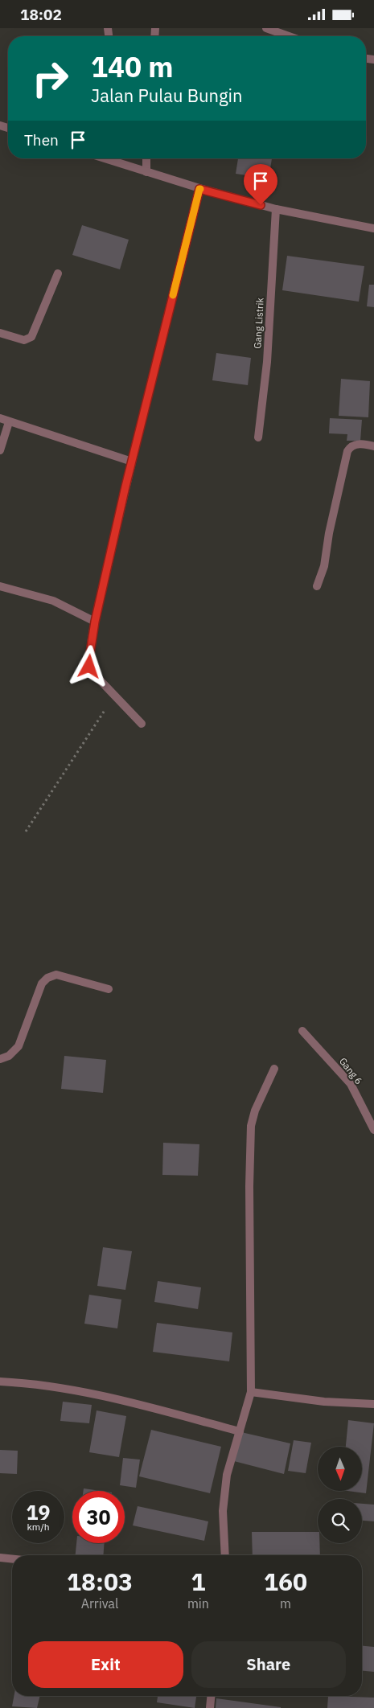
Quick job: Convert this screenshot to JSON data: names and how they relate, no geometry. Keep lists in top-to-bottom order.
{
  "streets": {
    "street": ["Gang Listrik", "Gang 6"]
  },
  "north": "bottom",
  "page": {
    "status": "18:02",
    "turn": ["140 m", "Jalan Pulau Bungin"],
    "then": "Then",
    "speed": "19 km/h",
    "limit": "30",
    "eta": [
      "18:03",
      "Arrival",
      "1",
      "min",
      "160",
      "m"
    ],
    "buttons": ["Exit", "Share"]
  }
}
